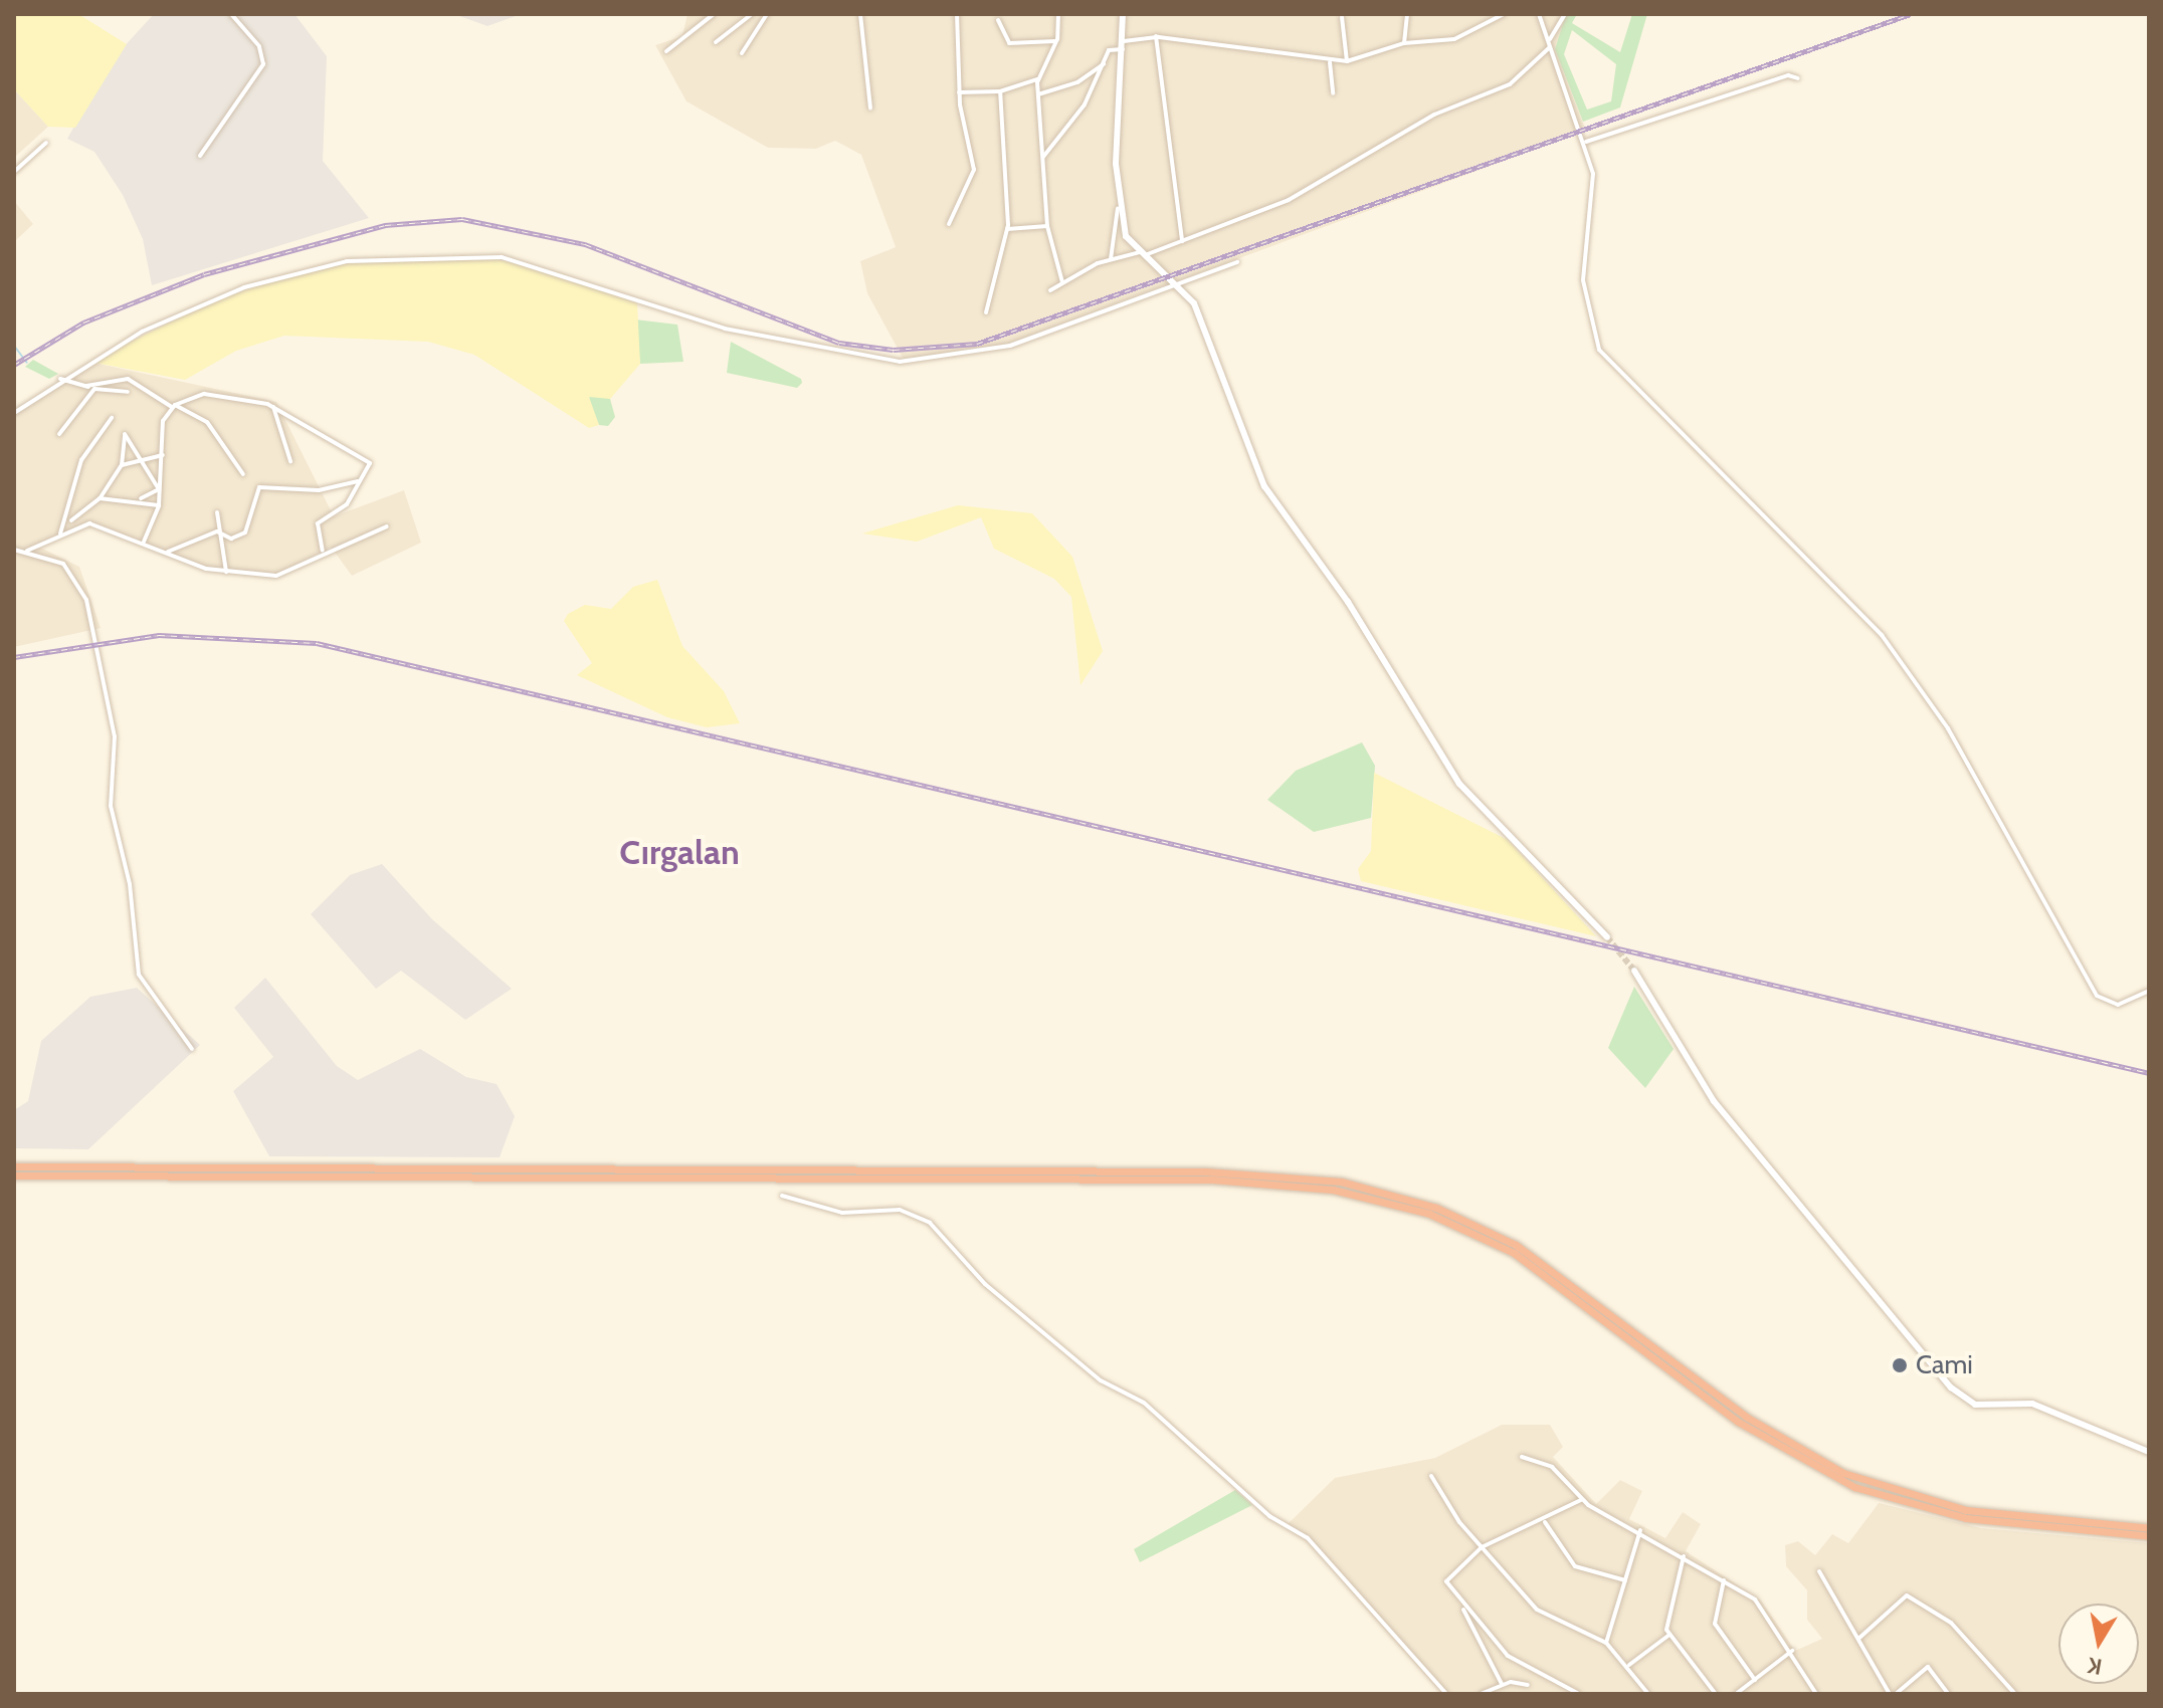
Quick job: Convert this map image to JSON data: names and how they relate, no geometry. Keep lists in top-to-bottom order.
{
  "districts": ["Cırgalan"],
  "places": ["Cami"],
  "north": "bottom"
}
